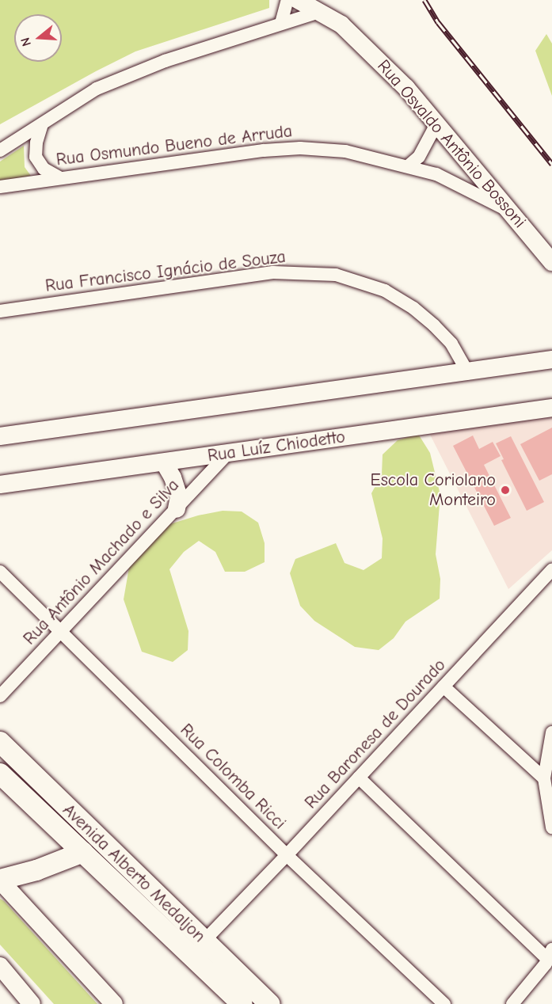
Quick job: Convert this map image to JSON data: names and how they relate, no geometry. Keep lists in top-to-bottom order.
{
  "streets": {
    "main road": ["Avenida Alberto Medaljon"],
    "street": [
      "Rua Osvaldo Antônio Bossoni",
      "Rua Osmundo Bueno de Arruda",
      "Rua Francisco Ignácio de Souza",
      "Rua Luíz Chiodetto",
      "Rua Antônio Machado e Silva",
      "Rua Baronesa de Dourado",
      "Rua Colomba Ricci"
    ]
  },
  "crossings": [
    ["Rua Osvaldo Antônio Bossoni", "Rua Osmundo Bueno de Arruda"],
    ["Rua Luíz Chiodetto", "Rua Antônio Machado e Silva"],
    ["Rua Antônio Machado e Silva", "Rua Colomba Ricci"],
    ["Rua Baronesa de Dourado", "Rua Colomba Ricci"],
    ["Rua Baronesa de Dourado", "Avenida Alberto Medaljon"]
  ],
  "places": ["Escola Coriolano Monteiro"],
  "north": "left"
}
